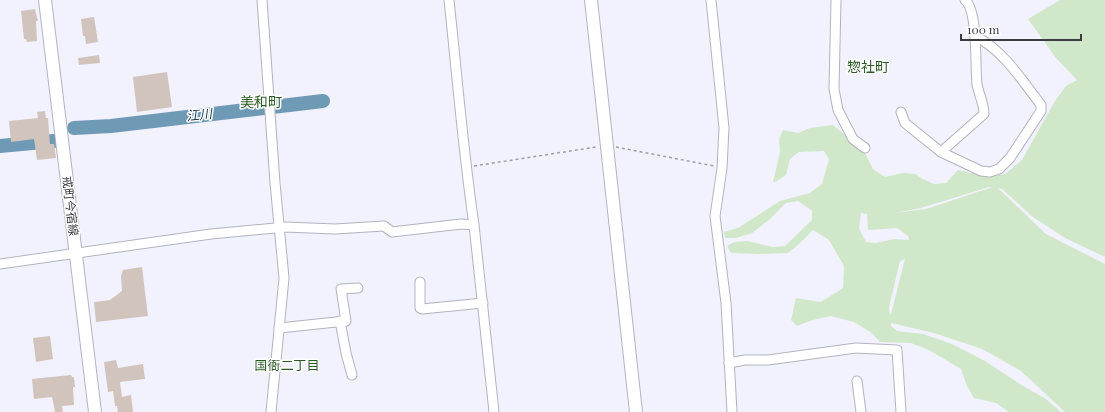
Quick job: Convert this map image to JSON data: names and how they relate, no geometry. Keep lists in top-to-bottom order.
{
  "streets": {
    "street": ["戒町今宿線"]
  },
  "districts": ["惣社町", "美和町", "国衙二丁目"],
  "water": ["江川"],
  "scale_bar": "100 m"
}
